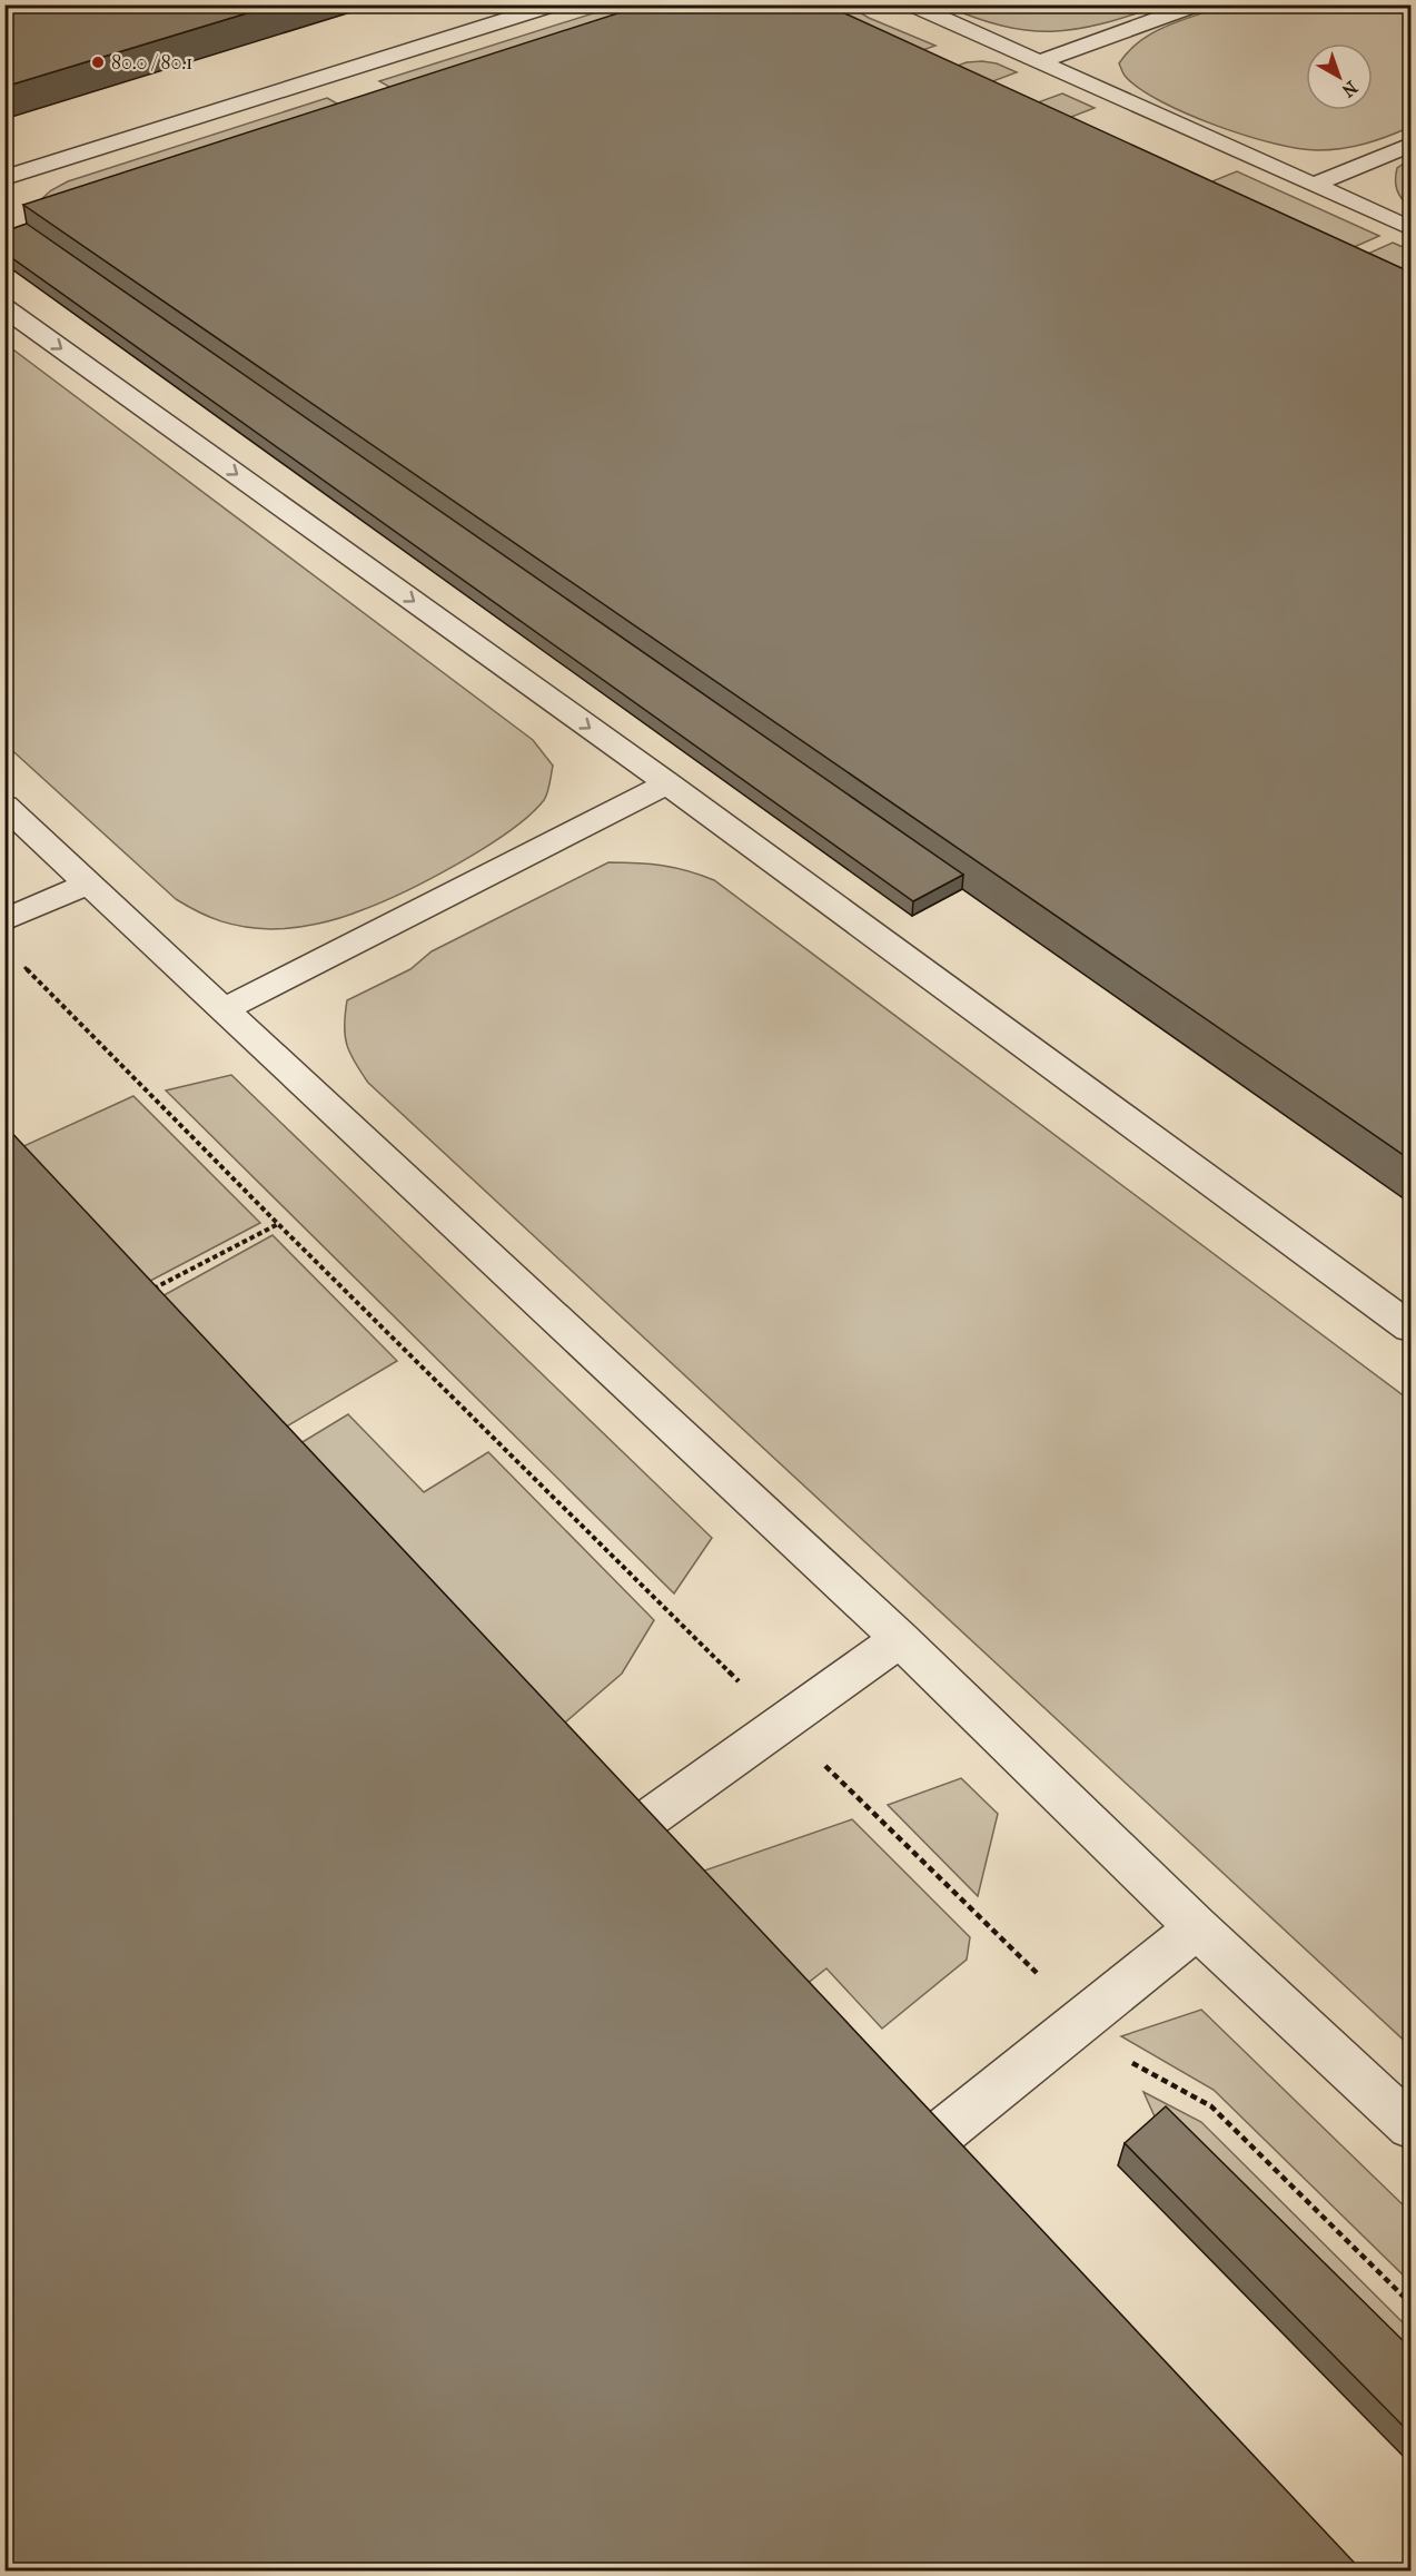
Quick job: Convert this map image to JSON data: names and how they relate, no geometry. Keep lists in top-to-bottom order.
{
  "places": ["80.0 / 80.1"],
  "north": "bottom right"
}
